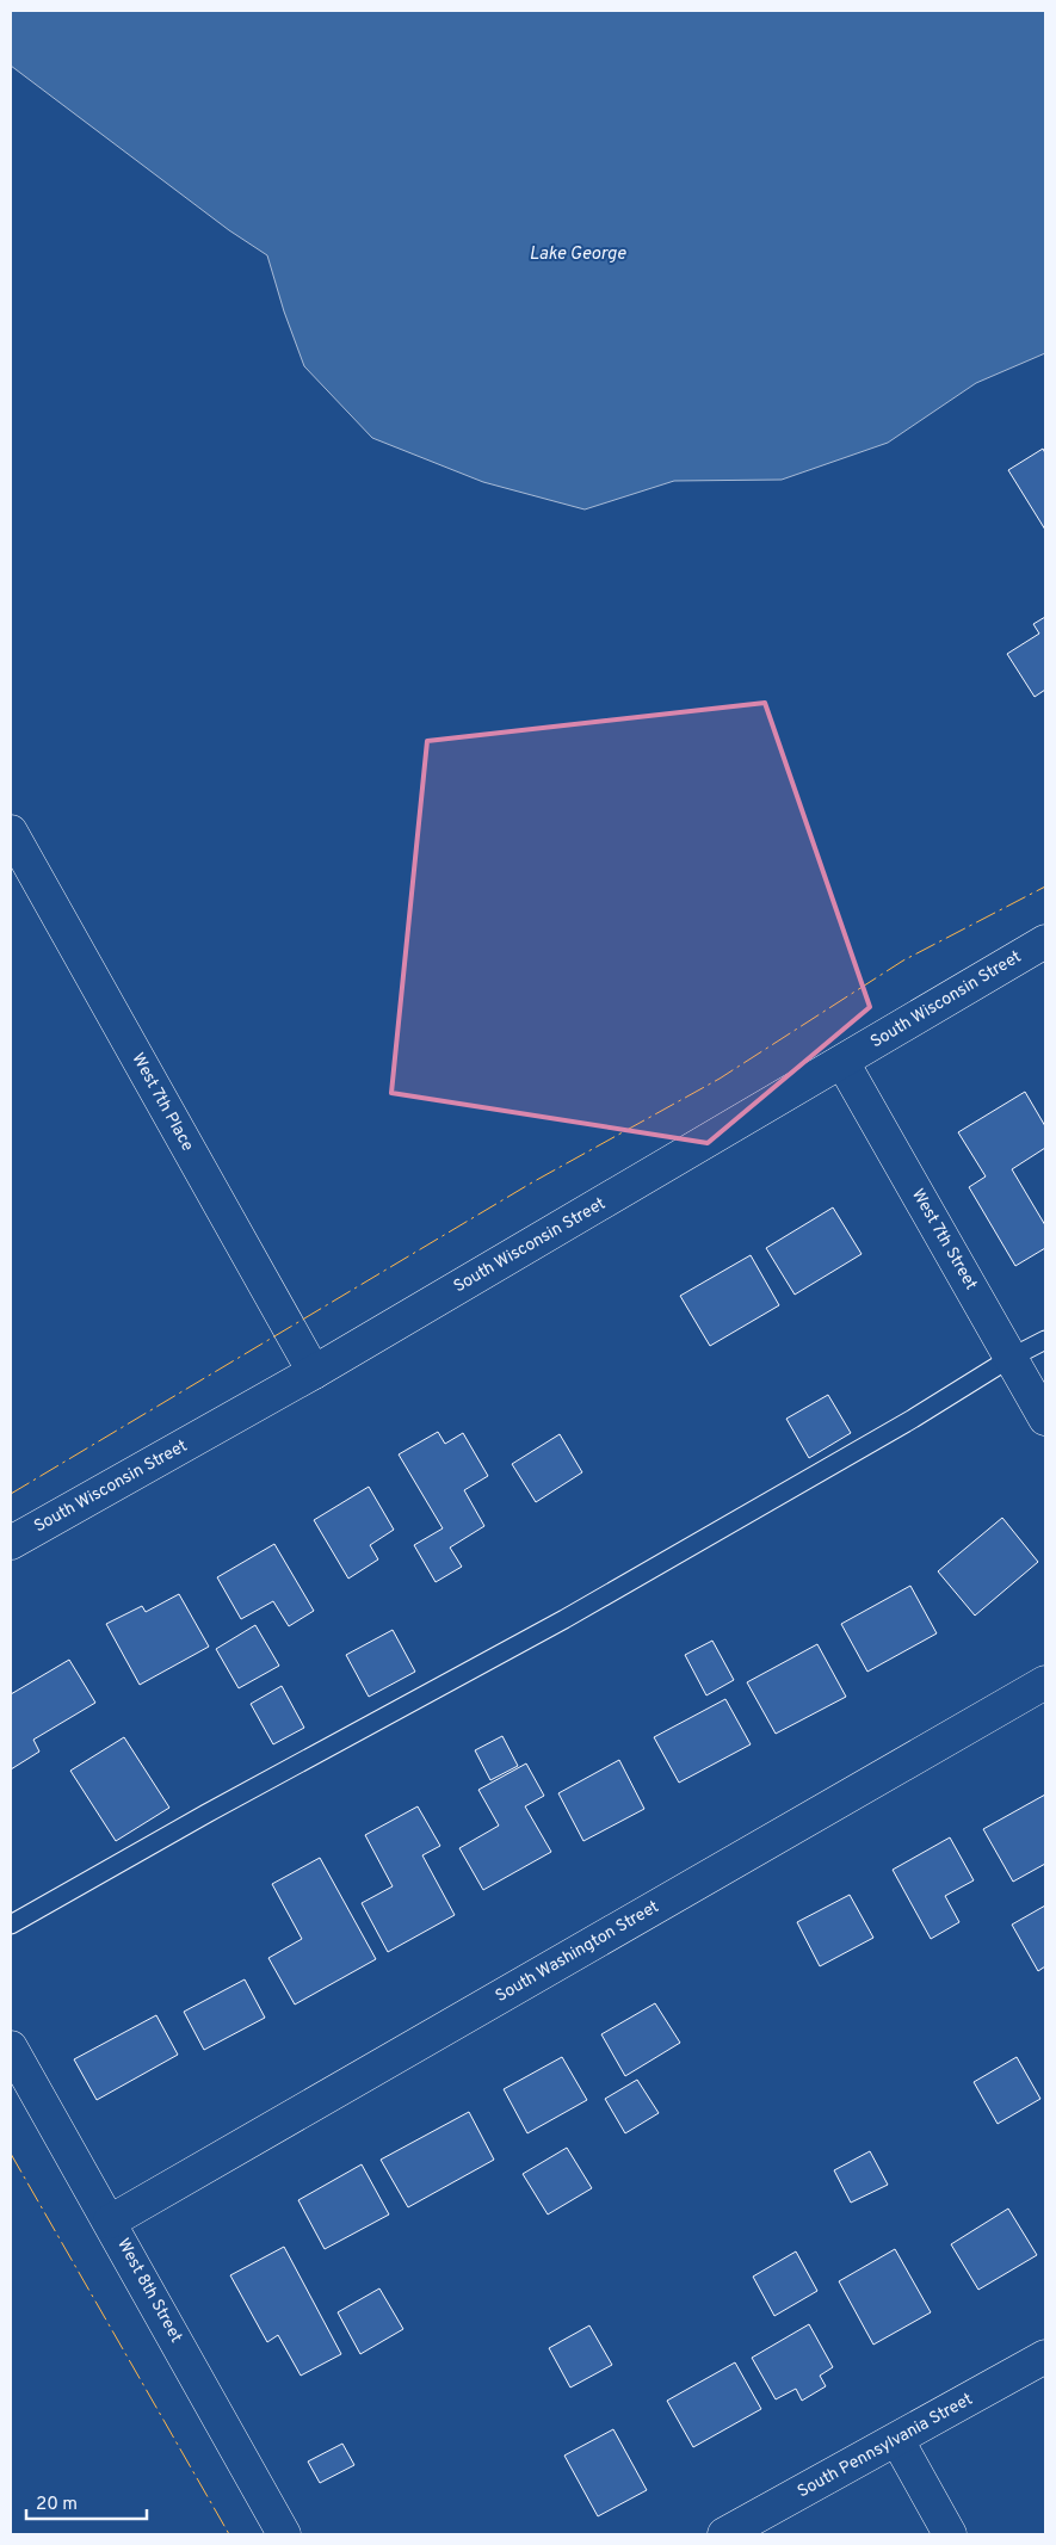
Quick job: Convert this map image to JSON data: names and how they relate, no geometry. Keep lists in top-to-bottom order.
{
  "streets": {
    "street": [
      "South Wisconsin Street",
      "West 7th Place",
      "West 7th Street",
      "South Washington Street",
      "West 8th Street",
      "South Pennsylvania Street"
    ]
  },
  "crossings": [
    ["South Wisconsin Street", "West 7th Place"],
    ["South Wisconsin Street", "West 7th Street"],
    ["South Washington Street", "West 8th Street"]
  ],
  "water": ["Lake George"],
  "scale_bar": "20 m"
}
